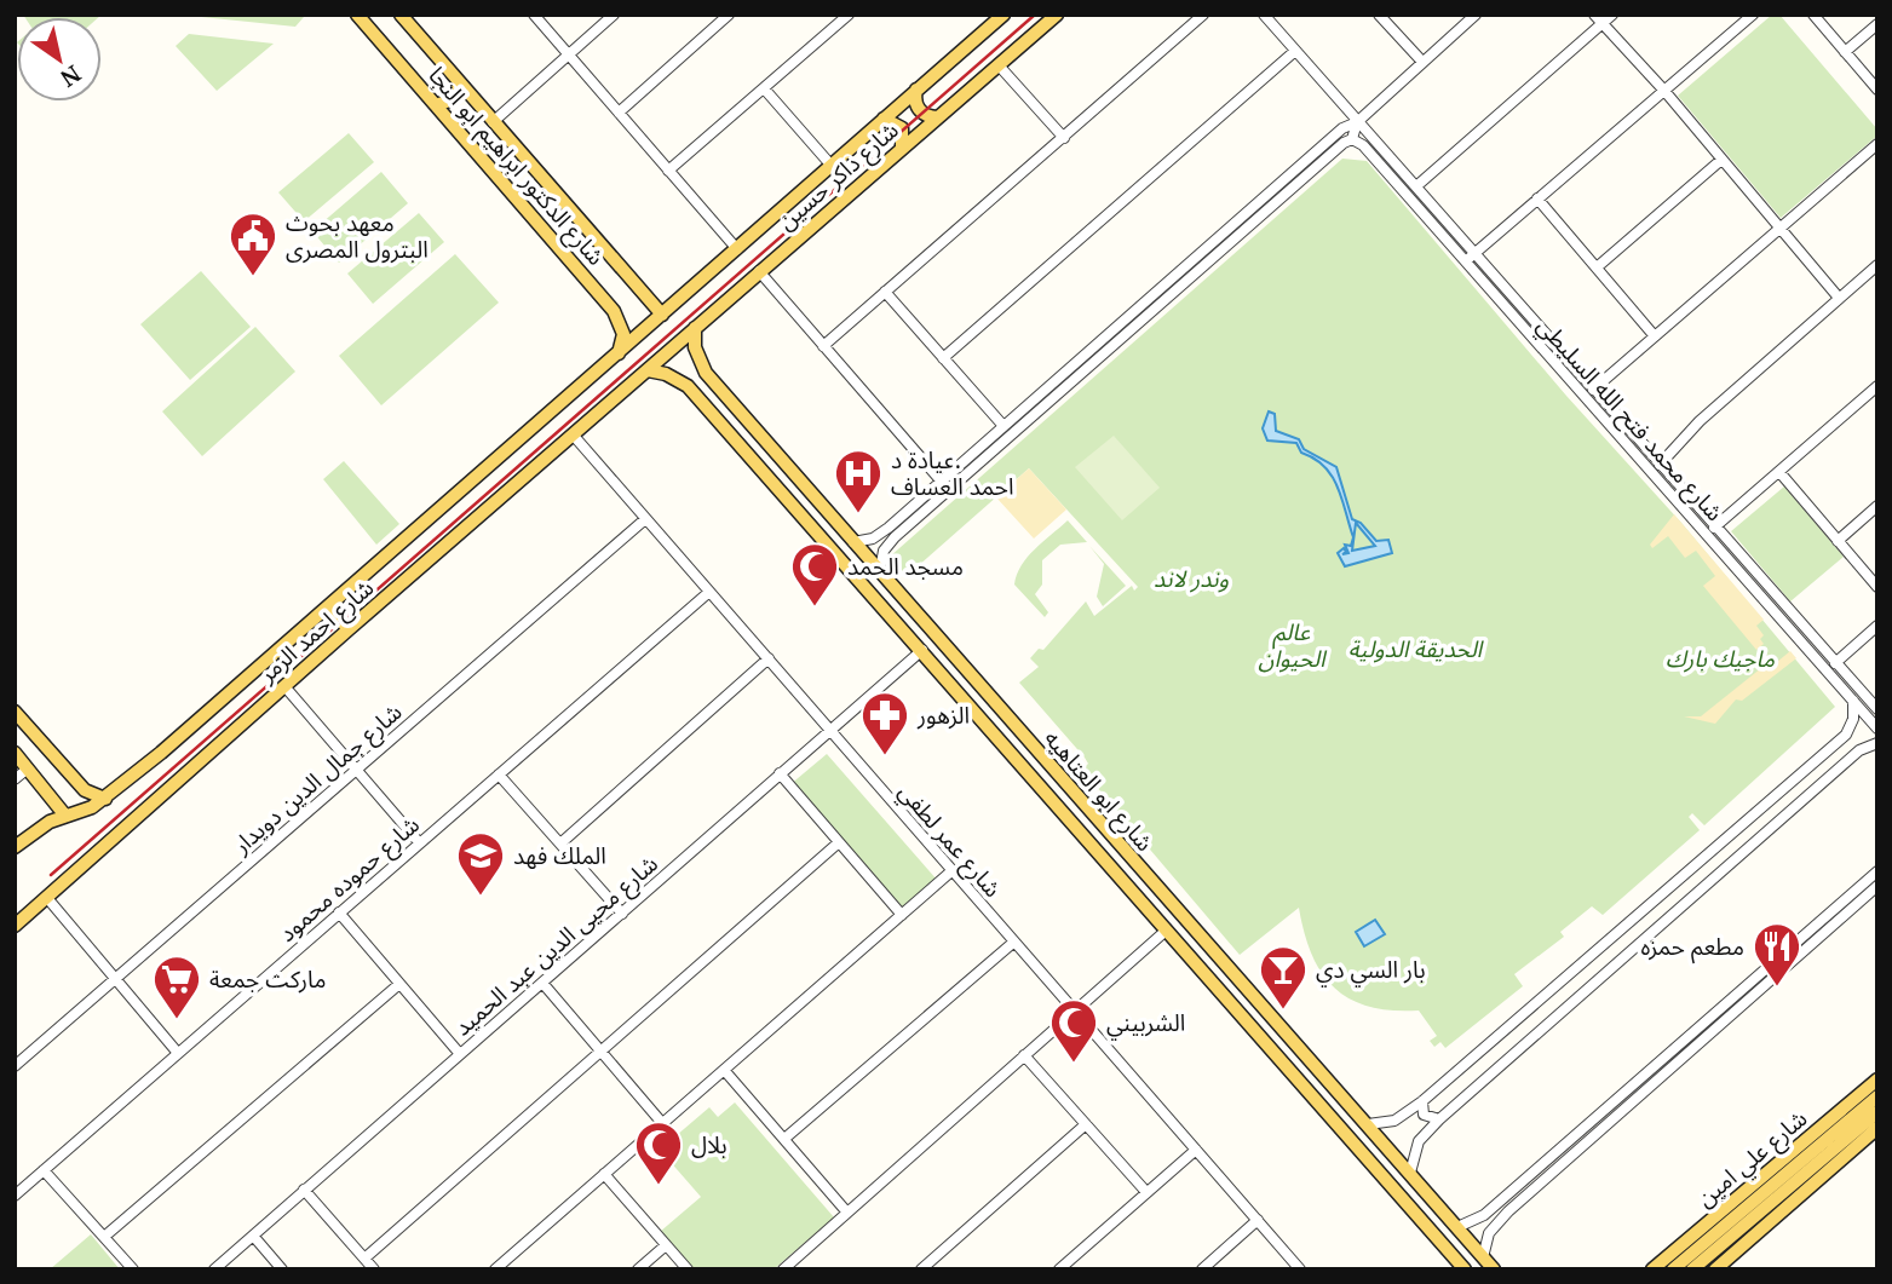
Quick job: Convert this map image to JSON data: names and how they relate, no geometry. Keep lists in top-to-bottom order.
{
  "streets": {
    "main road": [
      "شارع الدكتور ابراهيم ابو النجا",
      "شارع ذاكر حسين",
      "شارع احمد الزمر",
      "شارع ابو العتاهيه",
      "شارع علي امين"
    ],
    "street": [
      "شارع محمد فتح الله السليطي",
      "شارع جمال الدين دويدار",
      "شارع عمر لطفي",
      "شارع حموده محمود",
      "شارع محيى الدين عبد الحميد"
    ]
  },
  "crossings": [
    ["شارع الدكتور ابراهيم ابو النجا", "شارع ذاكر حسين"],
    ["شارع الدكتور ابراهيم ابو النجا", "شارع احمد الزمر"],
    ["شارع ذاكر حسين", "شارع احمد الزمر"],
    ["شارع ذاكر حسين", "شارع ابو العتاهيه"],
    ["شارع احمد الزمر", "شارع ابو العتاهيه"],
    ["شارع احمد الزمر", "شارع عمر لطفي"],
    ["شارع جمال الدين دويدار", "شارع عمر لطفي"],
    ["شارع ابو العتاهيه", "شارع محيى الدين عبد الحميد"],
    ["شارع عمر لطفي", "شارع حموده محمود"],
    ["شارع عمر لطفي", "شارع محيى الدين عبد الحميد"]
  ],
  "parks": [
    "وندر لاند",
    "عالم الحيوان",
    "الحديقة الدولية",
    "ماجيك بارك"
  ],
  "places": {
    "public building": ["معهد بحوث البترول المصرى"],
    "hospital": ["عيادة د. احمد العساف"],
    "mosque": ["مسجد الحمد", "الشربيني", "بلال"],
    "pharmacy": ["الزهور"],
    "school or university": ["الملك فهد"],
    "restaurant": ["مطعم حمزه"],
    "bar": ["بار السي دي"],
    "supermarket": ["ماركت جمعة"]
  },
  "north": "bottom right"
}
